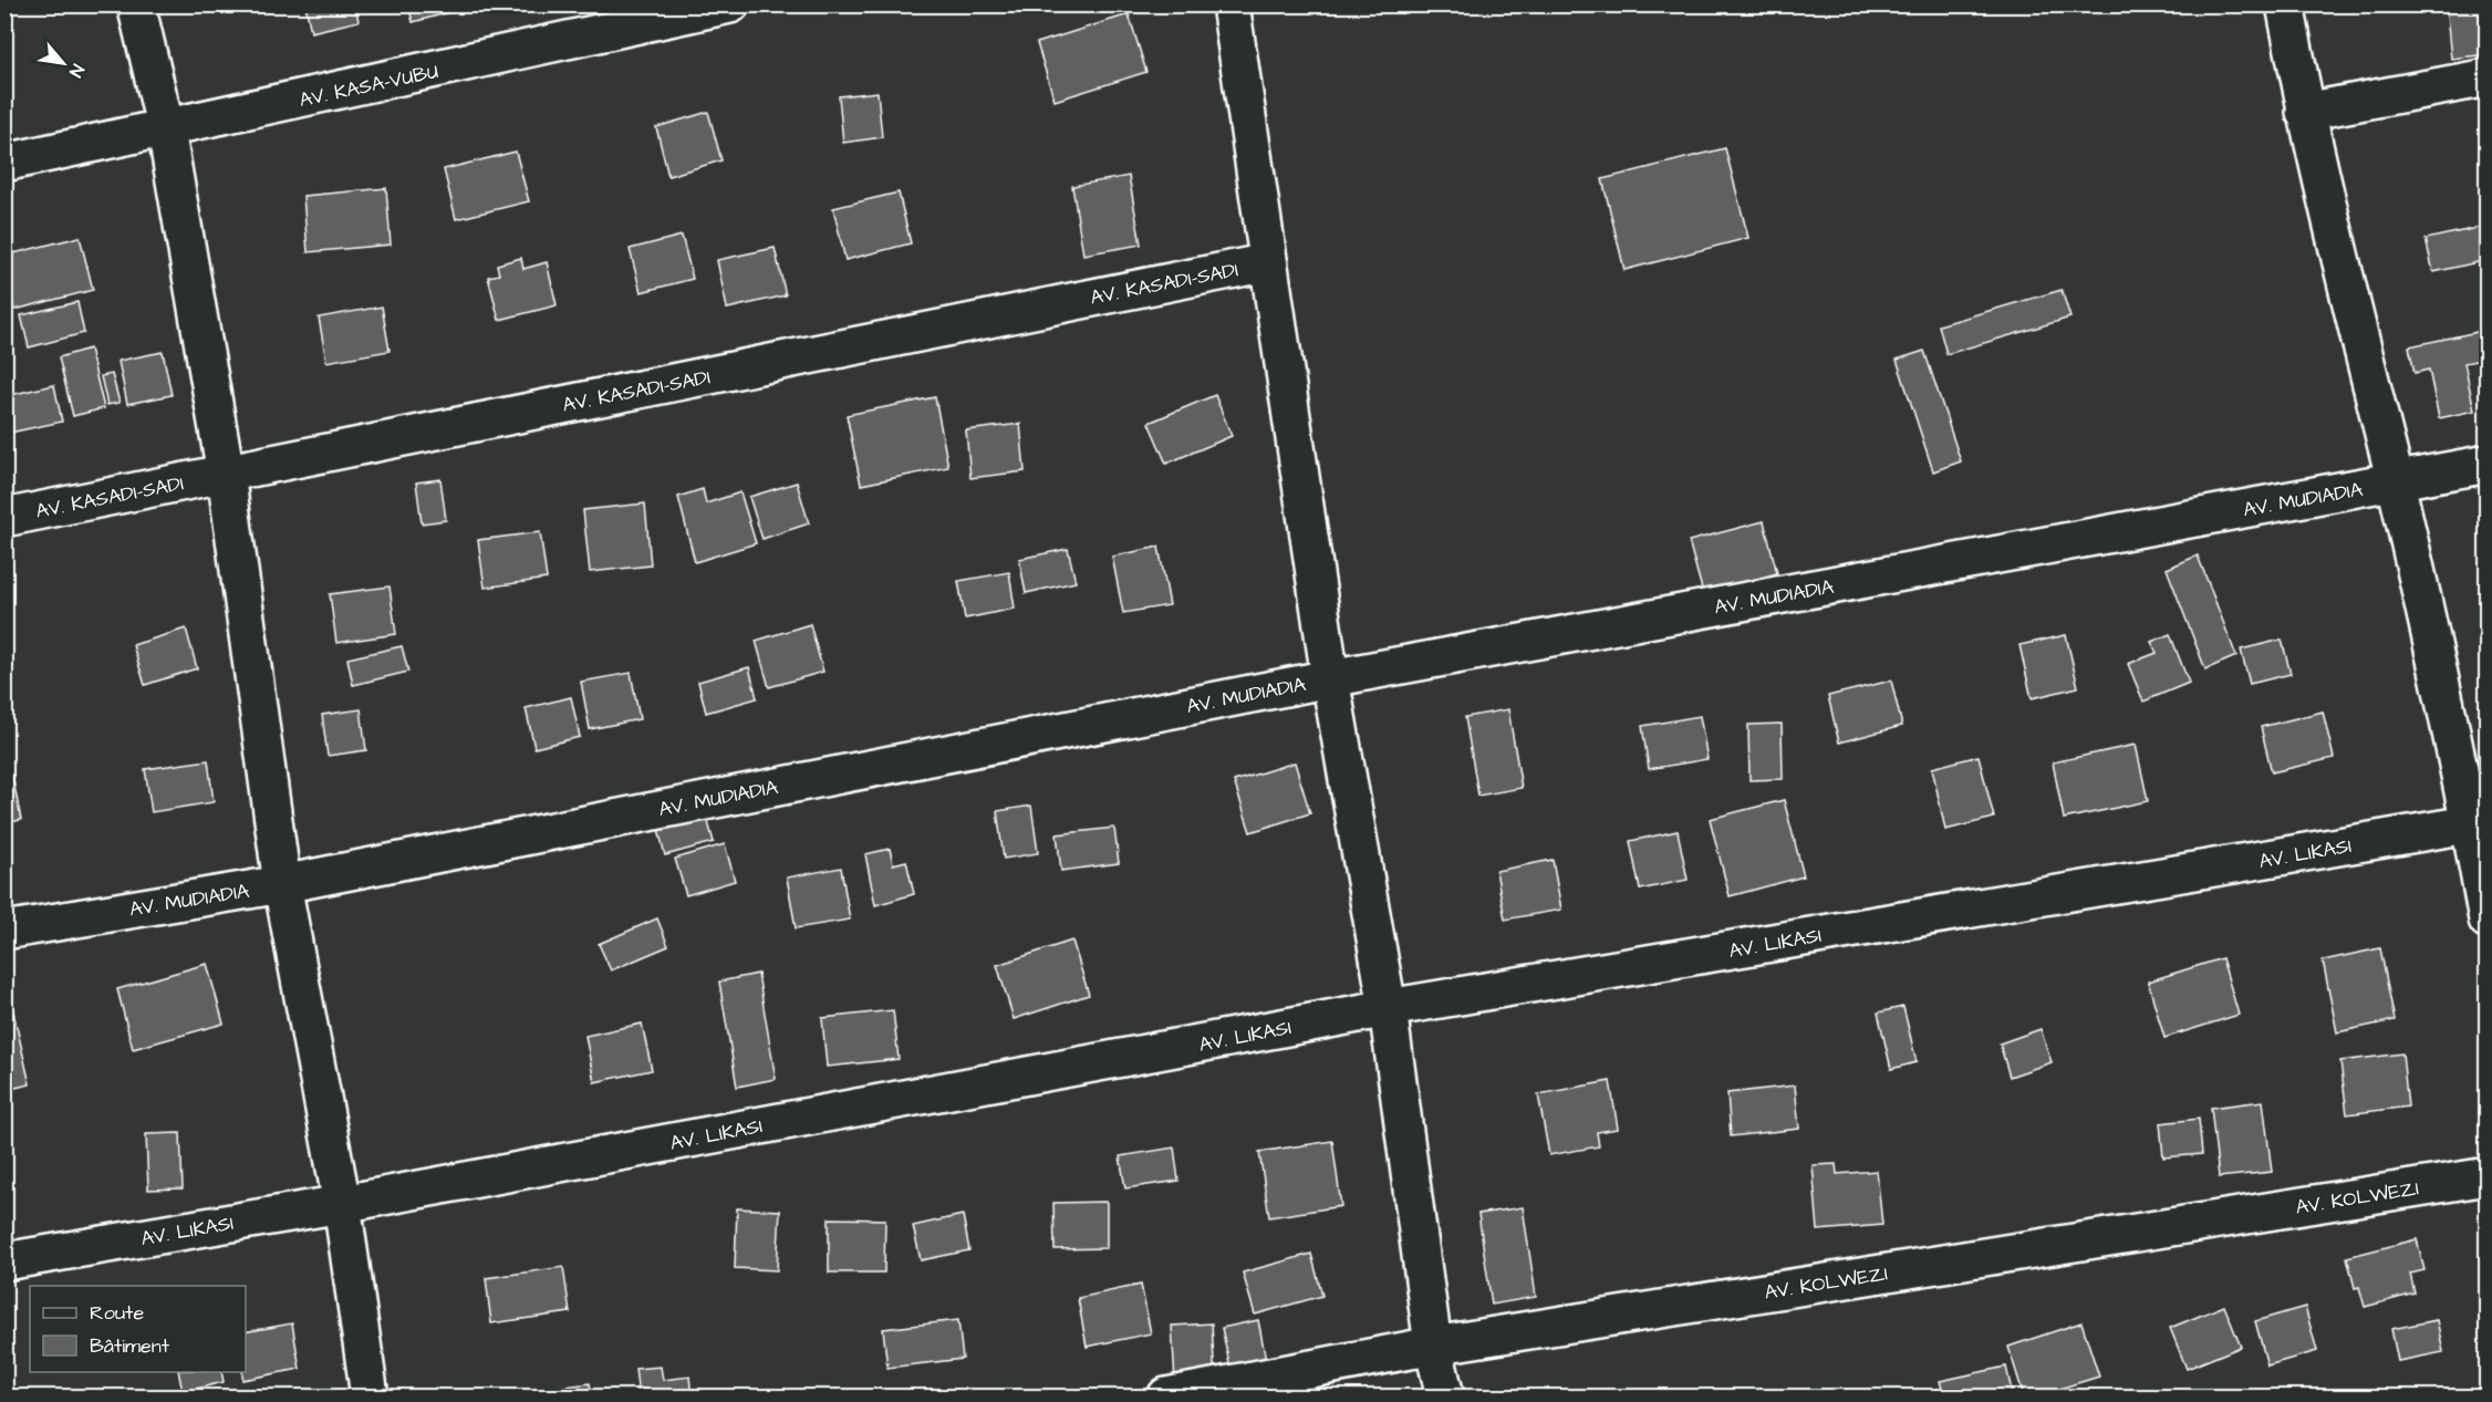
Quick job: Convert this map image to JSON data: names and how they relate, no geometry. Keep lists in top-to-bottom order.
{
  "streets": {
    "street": [
      "AV. KASA-VUBU",
      "AV. KASADI-SADI",
      "AV. MUDIADIA",
      "AV. LIKASI",
      "AV. KOLWEZI"
    ]
  },
  "legend": ["Route", "Bâtiment"],
  "north": "bottom right"
}
